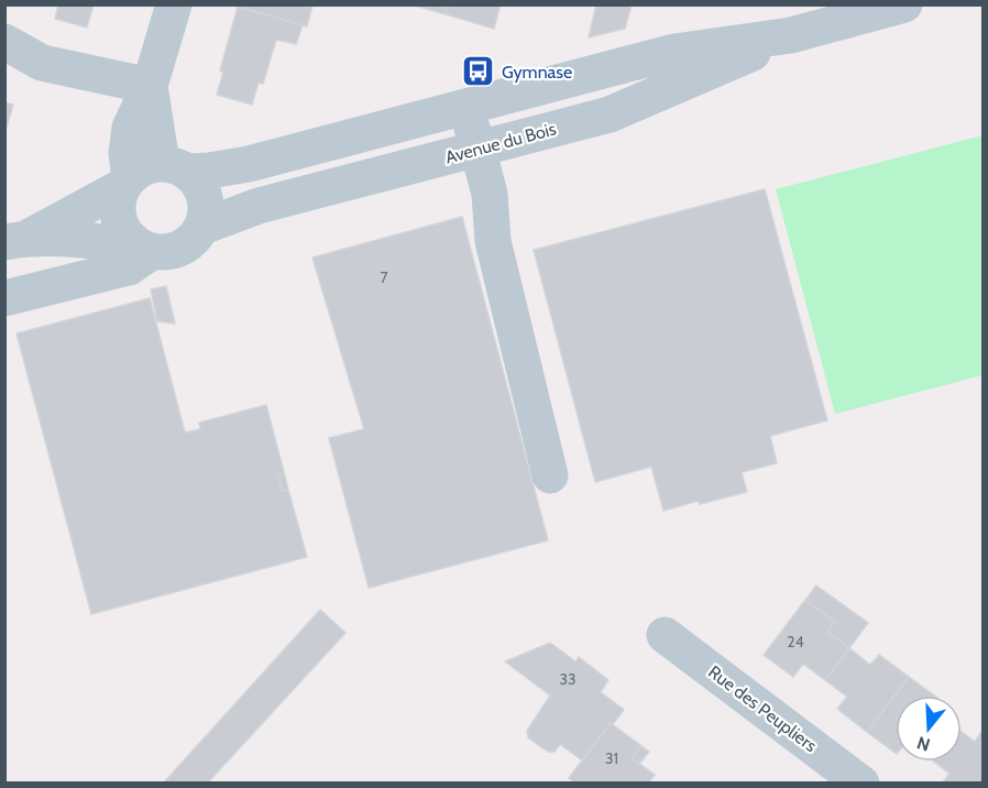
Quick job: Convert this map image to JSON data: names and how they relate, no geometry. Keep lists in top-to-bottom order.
{
  "streets": {
    "street": ["Avenue du Bois", "Rue des Peupliers"]
  },
  "places": {
    "bus stop": ["Gymnase"]
  },
  "house_numbers": [
    "7",
    "24",
    "33",
    "31"
  ],
  "north": "bottom"
}
